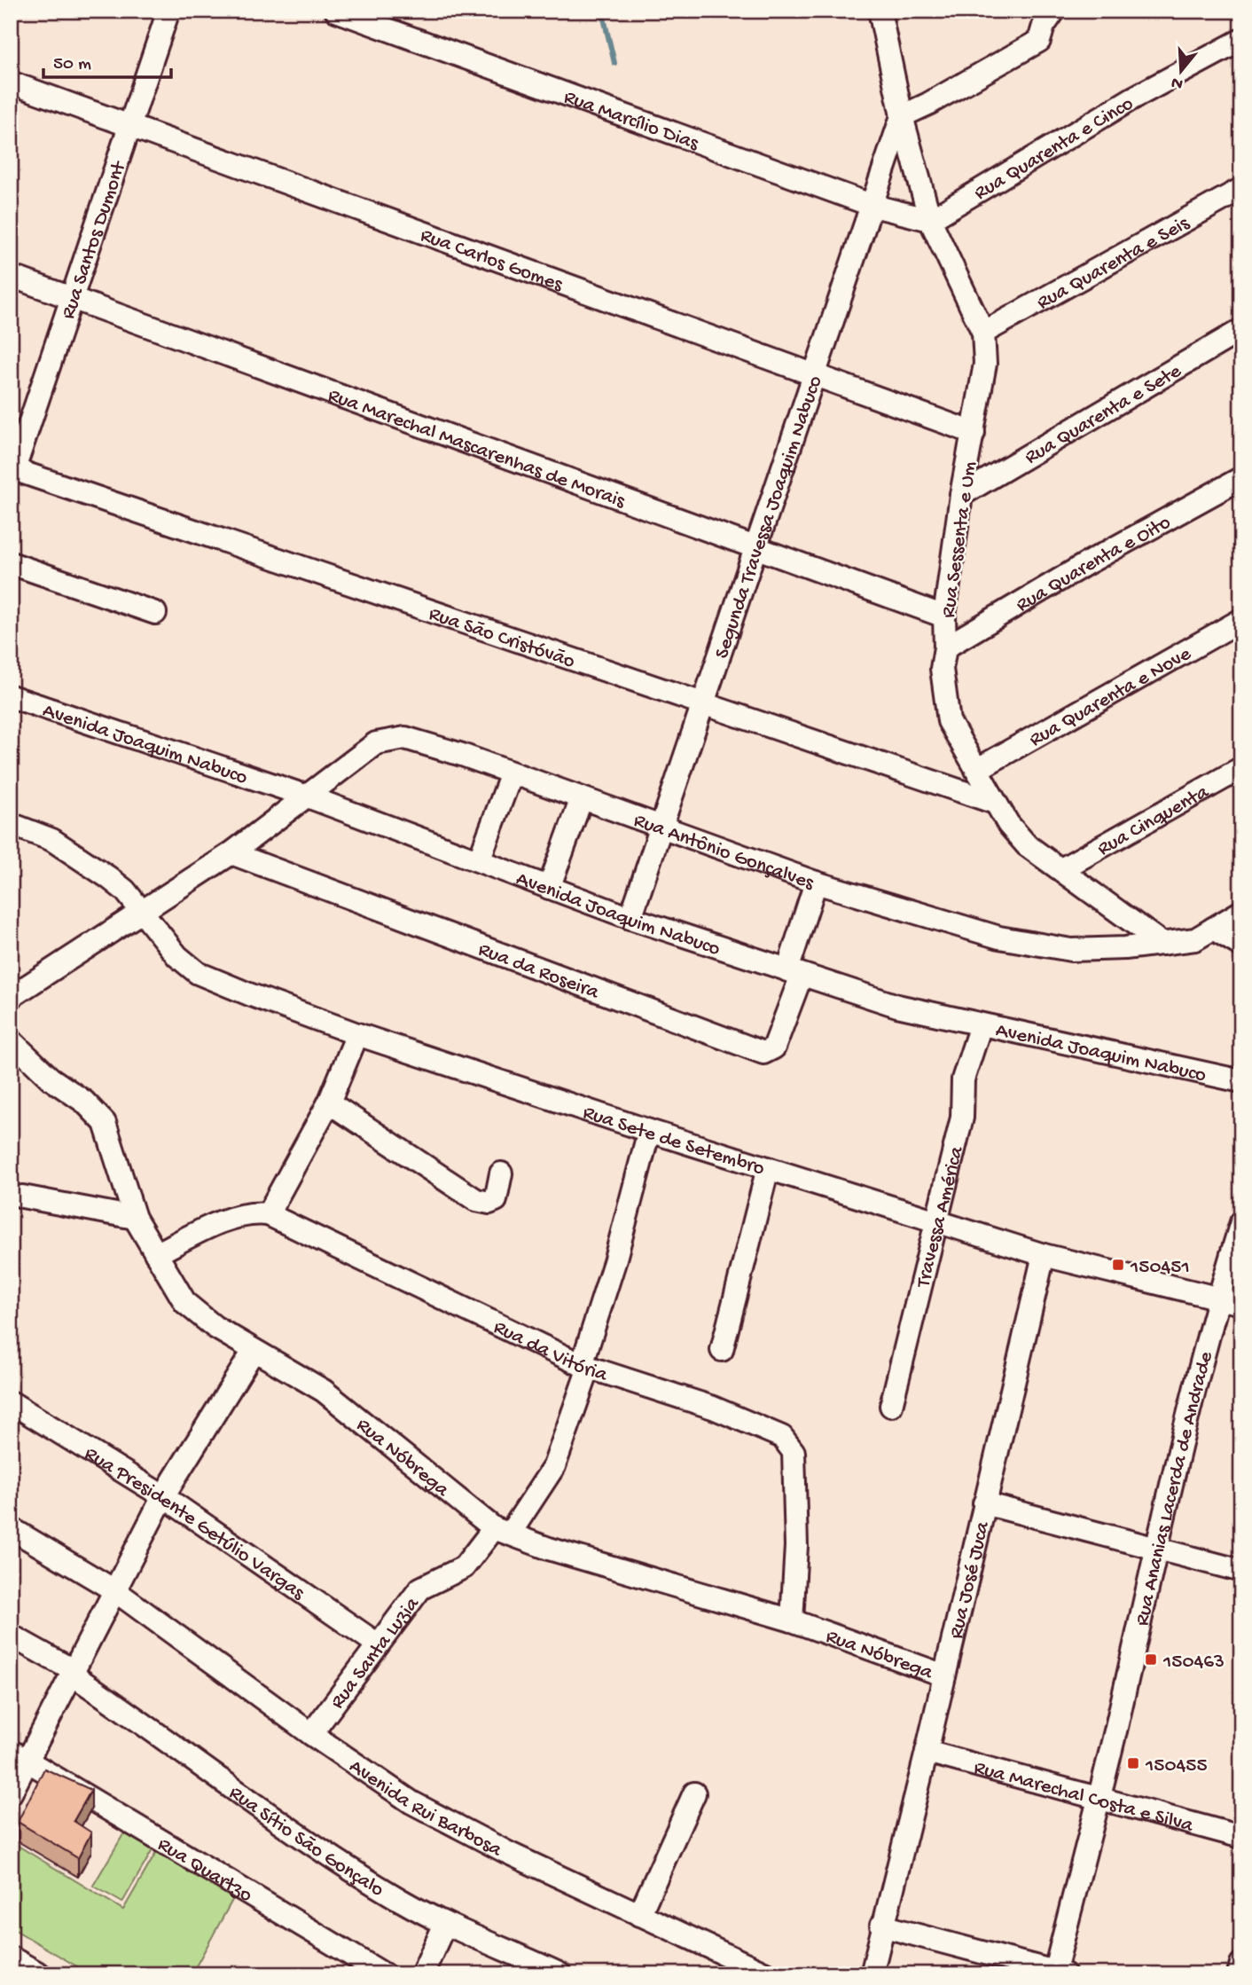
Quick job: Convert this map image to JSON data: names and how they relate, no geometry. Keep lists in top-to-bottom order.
{
  "streets": {
    "street": [
      "Rua Marcílio Dias",
      "Rua Quarenta e Cinco",
      "Rua Santos Dumont",
      "Rua Carlos Gomes",
      "Rua Quarenta e Seis",
      "Rua Quarenta e Sete",
      "Rua Marechal Mascarenhas de Morais",
      "Segunda Travessa Joaquim Nabuco",
      "Rua Sessenta e Um",
      "Rua Quarenta e Oito",
      "Rua São Cristóvão",
      "Rua Quarenta e Nove",
      "Avenida Joaquim Nabuco",
      "Rua Cinquenta",
      "Rua Antônio Gonçalves",
      "Rua da Roseira",
      "Rua Sete de Setembro",
      "Travessa América",
      "Rua da Vitória",
      "Rua Nóbrega",
      "Rua Ananias Lacerda de Andrade",
      "Rua Presidente Getúlio Vargas",
      "Rua José Juca",
      "Rua Santa Luzia",
      "Rua Marechal Costa e Silva",
      "Avenida Rui Barbosa",
      "Rua Sítio São Gonçalo",
      "Rua Quartzo"
    ]
  },
  "crossings": [
    ["Rua Marcílio Dias", "Rua Quarenta e Cinco"],
    ["Rua Marcílio Dias", "Segunda Travessa Joaquim Nabuco"],
    ["Rua Marcílio Dias", "Rua Sessenta e Um"],
    ["Rua Quarenta e Cinco", "Rua Sessenta e Um"],
    ["Rua Santos Dumont", "Rua Carlos Gomes"],
    ["Rua Santos Dumont", "Rua Marechal Mascarenhas de Morais"],
    ["Rua Santos Dumont", "Rua São Cristóvão"],
    ["Rua Carlos Gomes", "Segunda Travessa Joaquim Nabuco"],
    ["Rua Carlos Gomes", "Rua Sessenta e Um"],
    ["Rua Quarenta e Seis", "Rua Sessenta e Um"],
    ["Rua Quarenta e Sete", "Rua Sessenta e Um"],
    ["Rua Marechal Mascarenhas de Morais", "Segunda Travessa Joaquim Nabuco"],
    ["Rua Marechal Mascarenhas de Morais", "Rua Sessenta e Um"],
    ["Segunda Travessa Joaquim Nabuco", "Rua Sessenta e Um"],
    ["Segunda Travessa Joaquim Nabuco", "Rua São Cristóvão"],
    ["Segunda Travessa Joaquim Nabuco", "Avenida Joaquim Nabuco"],
    ["Segunda Travessa Joaquim Nabuco", "Rua Antônio Gonçalves"],
    ["Rua Sessenta e Um", "Rua Quarenta e Oito"],
    ["Rua Sessenta e Um", "Rua São Cristóvão"],
    ["Rua Sessenta e Um", "Rua Quarenta e Nove"],
    ["Rua Sessenta e Um", "Rua Cinquenta"],
    ["Rua Sessenta e Um", "Rua Antônio Gonçalves"],
    ["Avenida Joaquim Nabuco", "Rua Antônio Gonçalves"],
    ["Avenida Joaquim Nabuco", "Rua da Roseira"],
    ["Avenida Joaquim Nabuco", "Travessa América"],
    ["Rua Antônio Gonçalves", "Rua da Roseira"],
    ["Rua Antônio Gonçalves", "Rua Sete de Setembro"],
    ["Rua Sete de Setembro", "Travessa América"],
    ["Rua Sete de Setembro", "Rua Ananias Lacerda de Andrade"],
    ["Rua Sete de Setembro", "Rua José Juca"],
    ["Rua Sete de Setembro", "Rua Santa Luzia"],
    ["Rua da Vitória", "Rua Nóbrega"],
    ["Rua da Vitória", "Rua Santa Luzia"],
    ["Rua Nóbrega", "Rua José Juca"],
    ["Rua Nóbrega", "Rua Santa Luzia"],
    ["Rua Ananias Lacerda de Andrade", "Rua Marechal Costa e Silva"],
    ["Rua Presidente Getúlio Vargas", "Rua Santa Luzia"],
    ["Rua José Juca", "Rua Marechal Costa e Silva"],
    ["Rua Santa Luzia", "Avenida Rui Barbosa"]
  ],
  "places": {
    "transit": ["150451", "150463", "150455"]
  },
  "scale_bar": "50 m",
  "north": "bottom"
}
